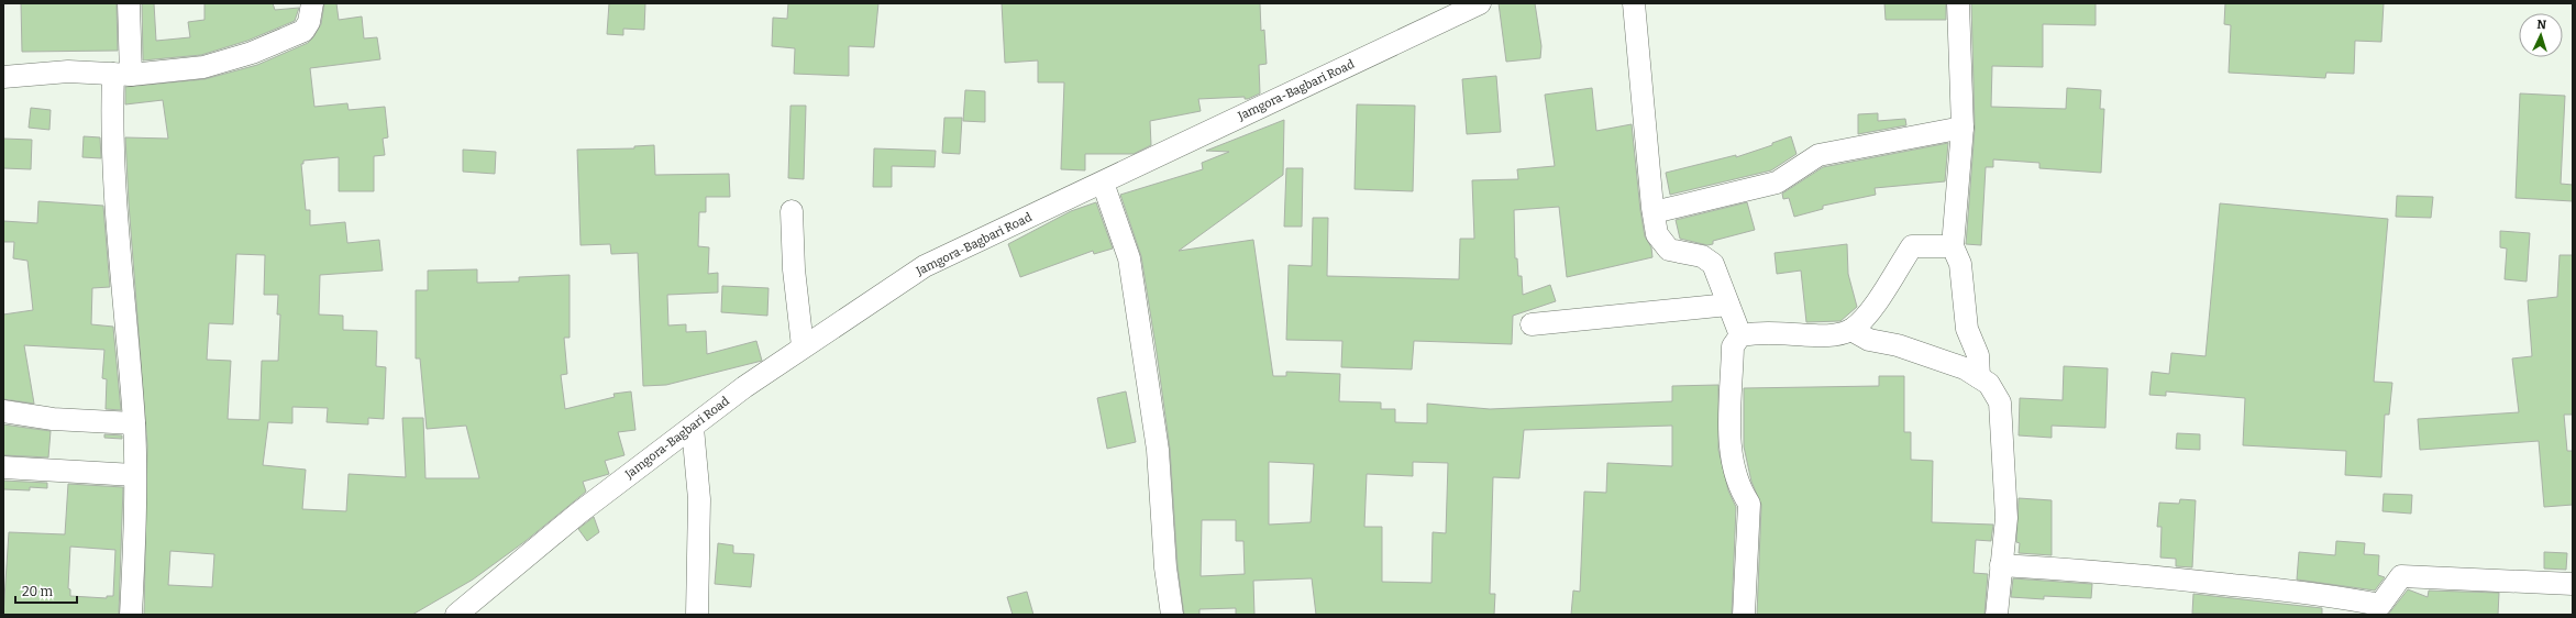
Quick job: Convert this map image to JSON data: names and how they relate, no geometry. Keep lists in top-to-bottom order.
{
  "streets": {
    "street": ["Jamgora-Bagbari Road"]
  },
  "scale_bar": "20 m",
  "north": "top"
}
